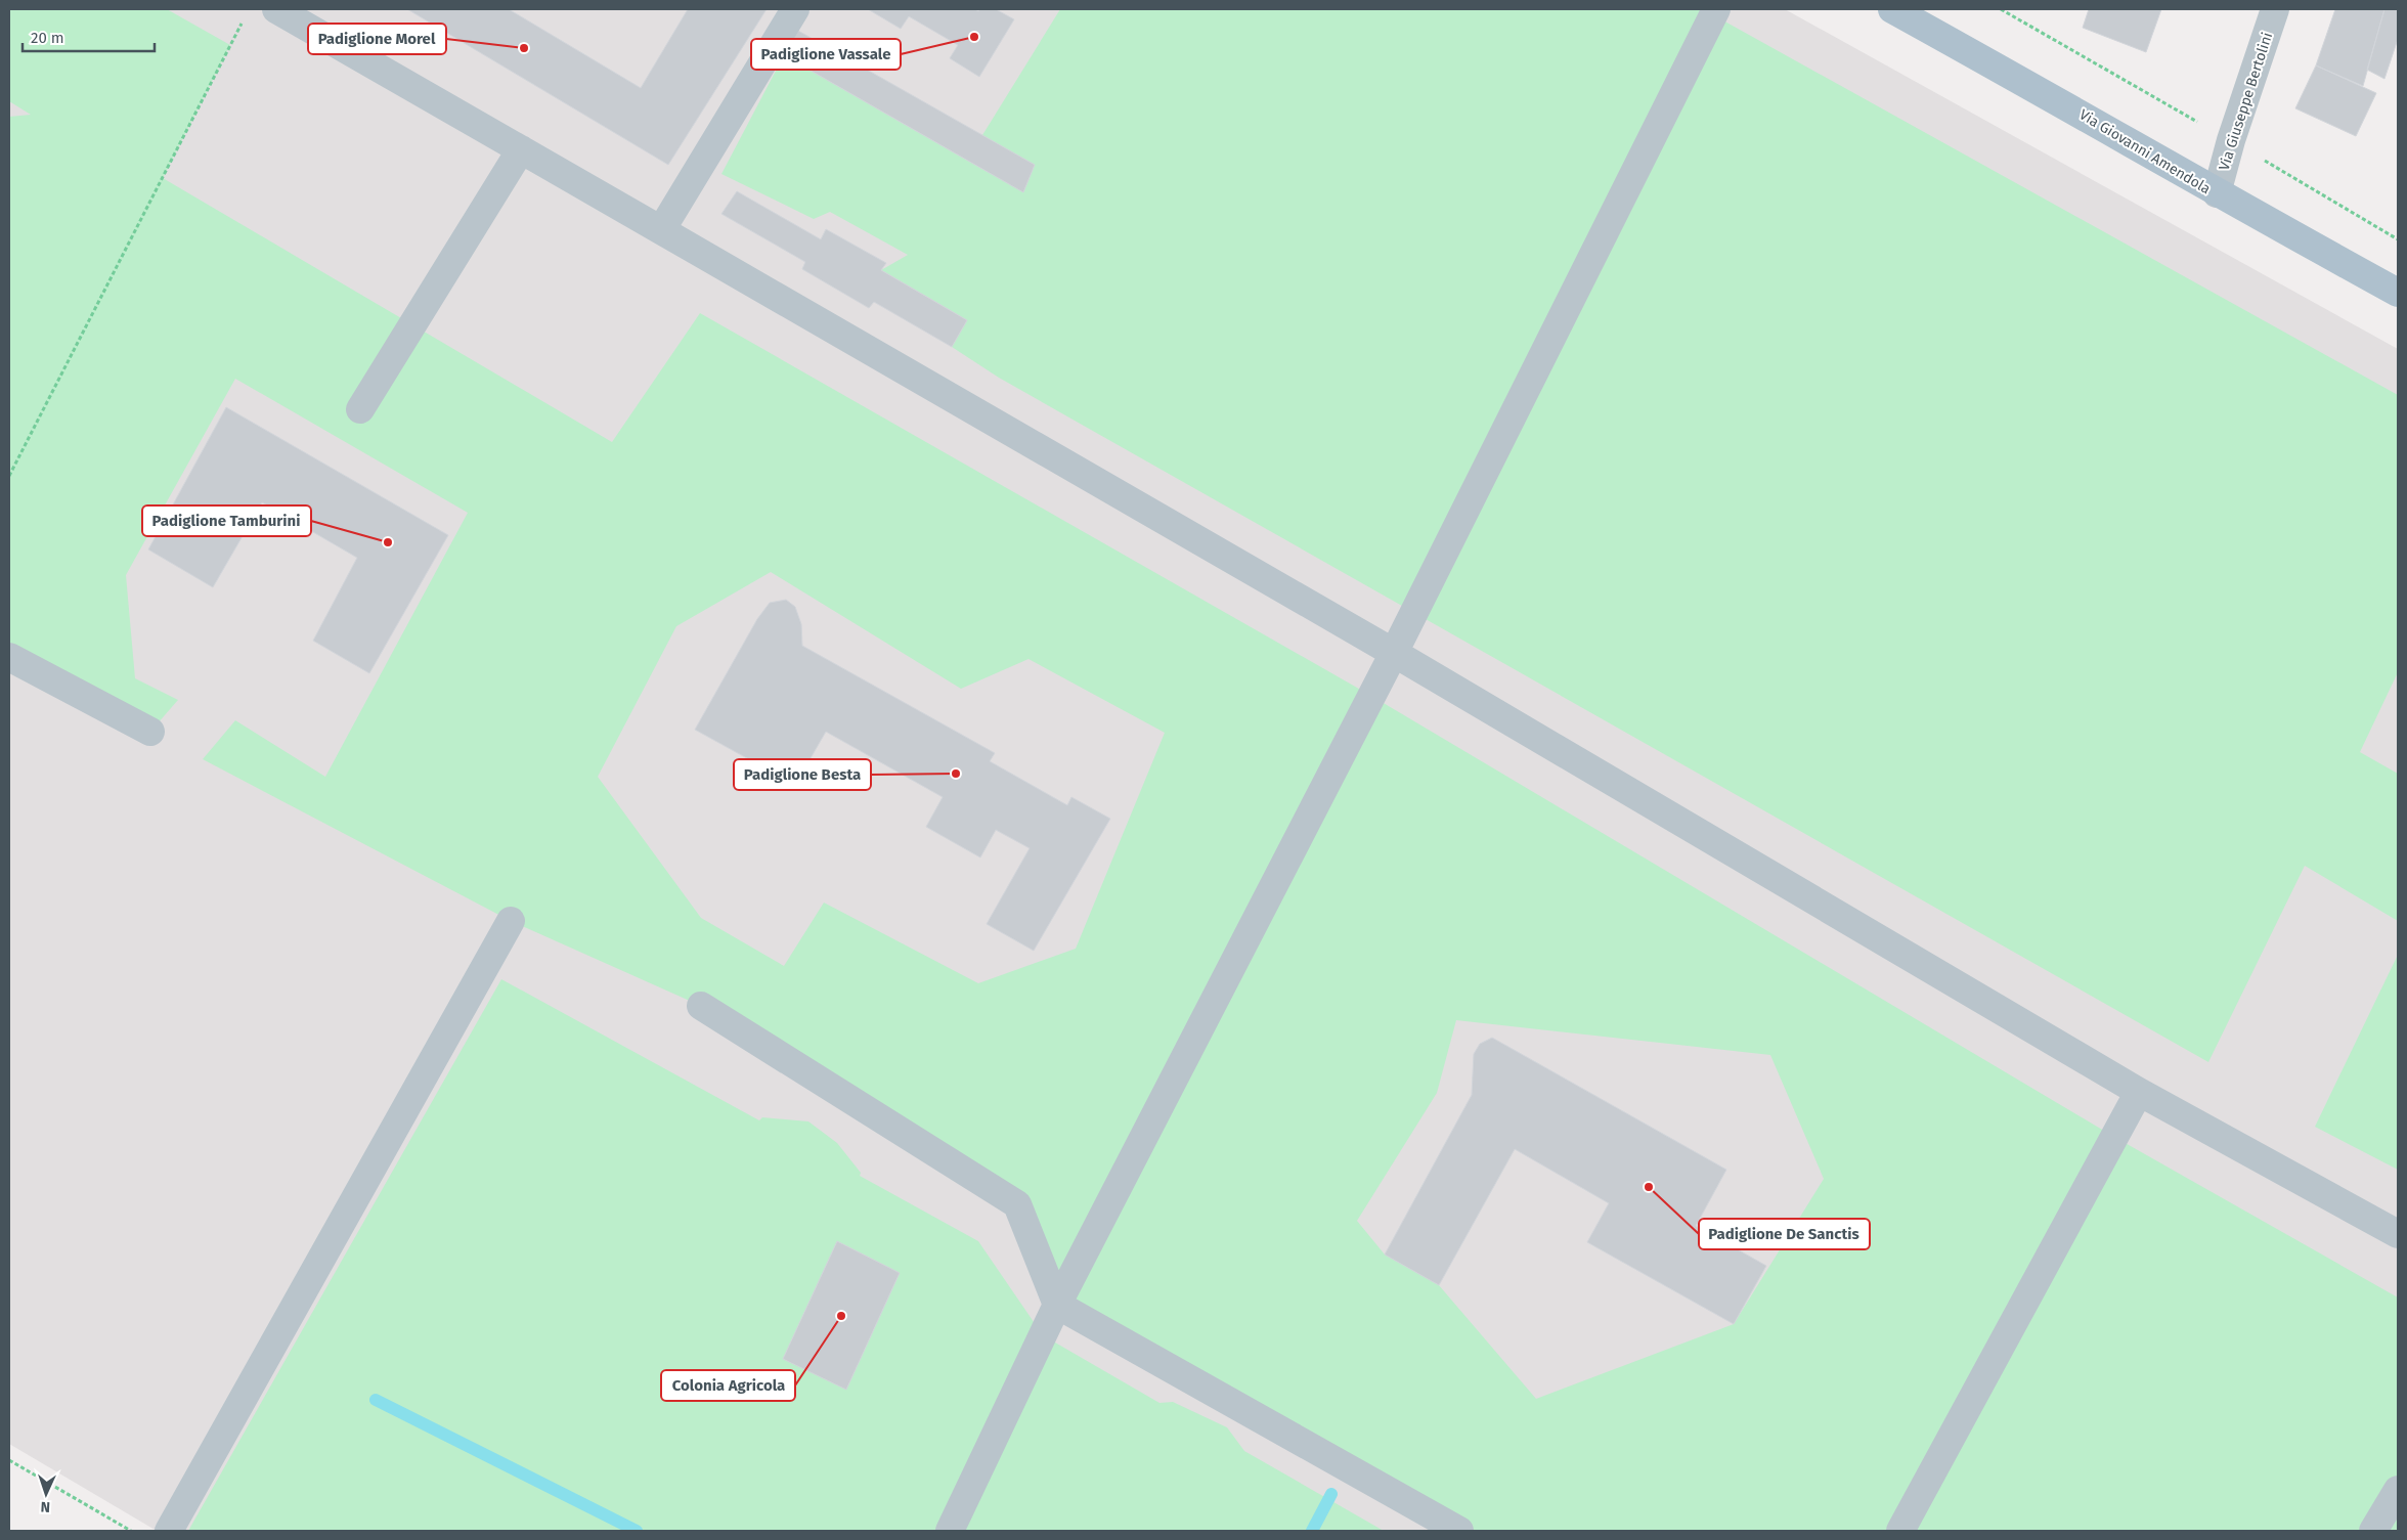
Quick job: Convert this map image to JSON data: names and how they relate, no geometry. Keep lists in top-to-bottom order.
{
  "streets": {
    "main road": ["Via Giovanni Amendola"],
    "street": ["Via Giuseppe Bertolini"]
  },
  "crossings": [
    ["Via Giuseppe Bertolini", "Via Giovanni Amendola"]
  ],
  "places": [
    "Padiglione Vassale",
    "Padiglione Morel",
    "Padiglione Tamburini",
    "Padiglione Besta",
    "Padiglione De Sanctis",
    "Colonia Agricola"
  ],
  "scale_bar": "20 m",
  "north": "bottom"
}
